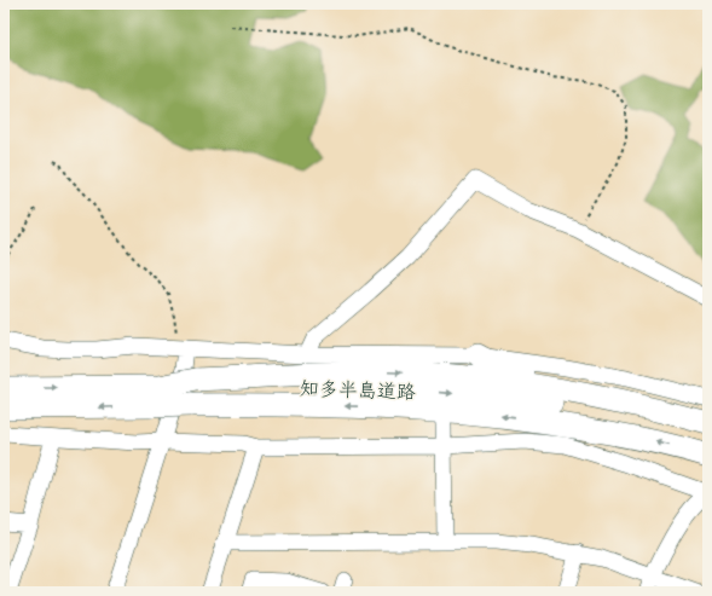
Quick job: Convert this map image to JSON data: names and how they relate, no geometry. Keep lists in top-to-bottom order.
{
  "streets": {
    "highway": ["知多半島道路"]
  }
}
